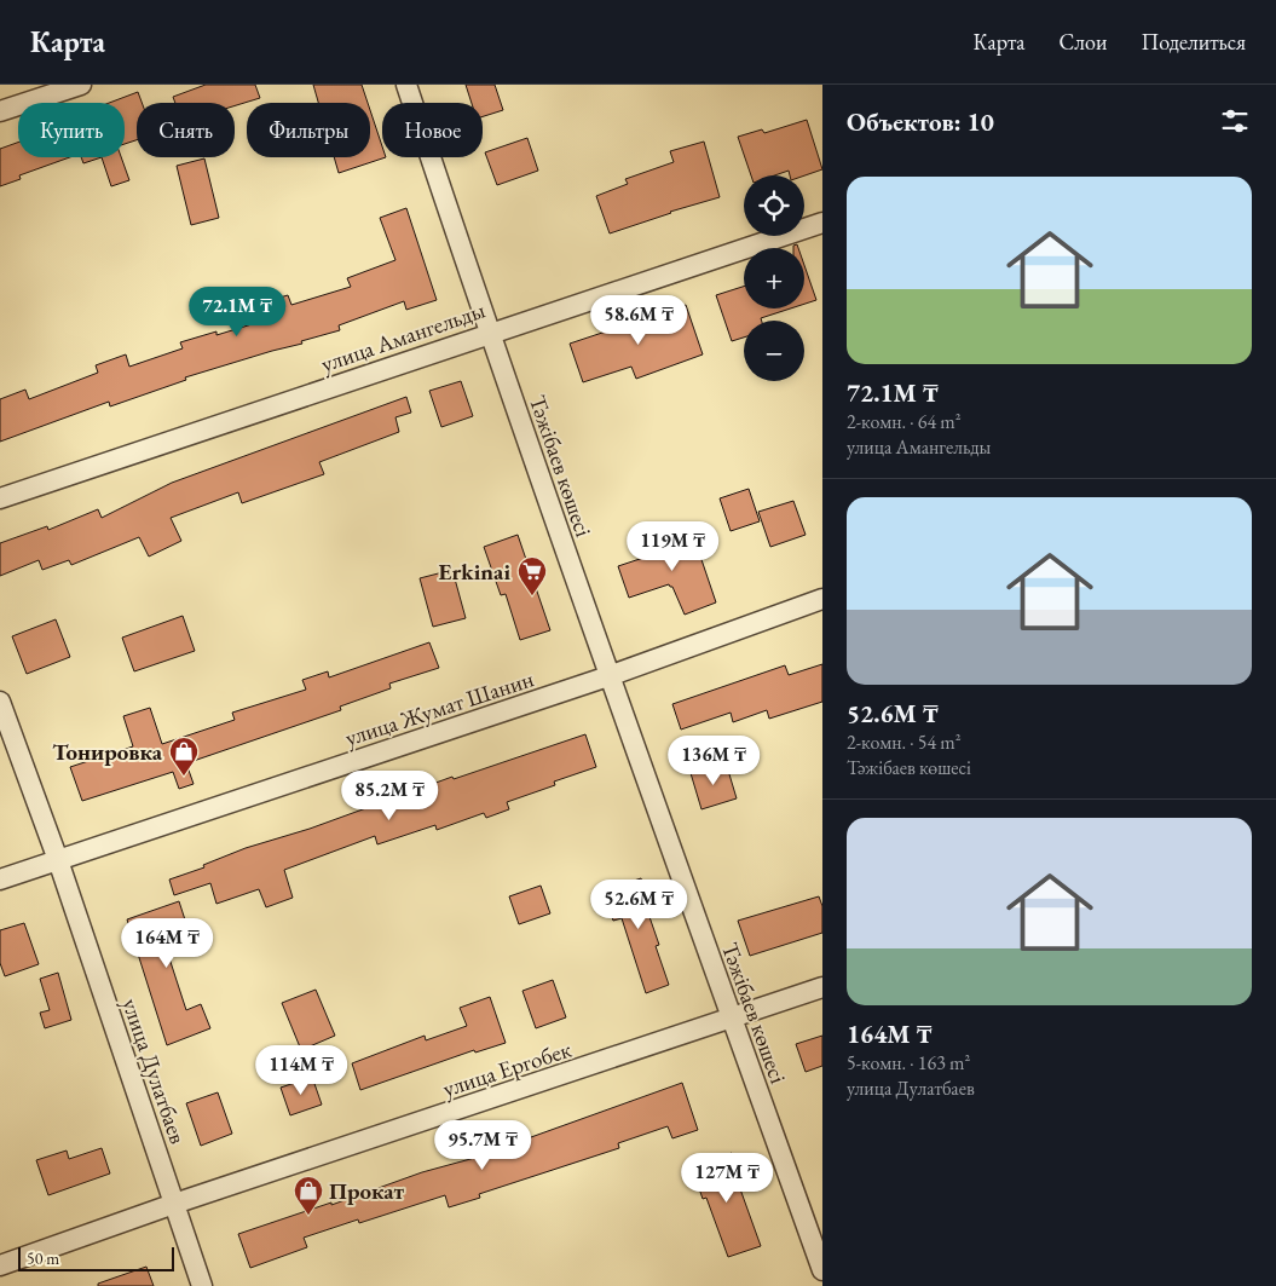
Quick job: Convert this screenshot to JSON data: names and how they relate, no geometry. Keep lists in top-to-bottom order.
{
  "streets": {
    "street": [
      "улица Амангельды",
      "Тәжібаев көшесі",
      "улица Жумат Шанин",
      "улица Ергобек",
      "улица Дулатбаев"
    ]
  },
  "crossings": [
    ["улица Амангельды", "Тәжібаев көшесі"],
    ["Тәжібаев көшесі", "улица Жумат Шанин"],
    ["Тәжібаев көшесі", "улица Ергобек"],
    ["улица Жумат Шанин", "улица Дулатбаев"],
    ["улица Ергобек", "улица Дулатбаев"]
  ],
  "places": {
    "supermarket": ["Erkinai"],
    "shop": ["Тонировка", "Прокат"]
  },
  "scale_bar": "50 m",
  "page": {
    "header": "Карта",
    "nav": ["Карта", "Слои", "Поделиться"],
    "heading": "Объектов: 10",
    "chip": [
      "Купить",
      "Снять",
      "Фильтры",
      "Новое"
    ],
    "list": [
      {
        "name": "72.1M ₸",
        "note": "2-комн. · 64 m² · улица Амангельды"
      },
      {
        "name": "52.6M ₸",
        "note": "2-комн. · 54 m² · Тәжібаев көшесі"
      },
      {
        "name": "164M ₸",
        "note": "5-комн. · 163 m² · улица Дулатбаев"
      }
    ],
    "map_buttons": ["+", "−"],
    "price": [
      "72.1M ₸",
      "58.6M ₸",
      "119M ₸",
      "136M ₸",
      "85.2M ₸",
      "52.6M ₸",
      "164M ₸",
      "114M ₸",
      "95.7M ₸",
      "127M ₸"
    ],
    "scale": "50 m"
  }
}
